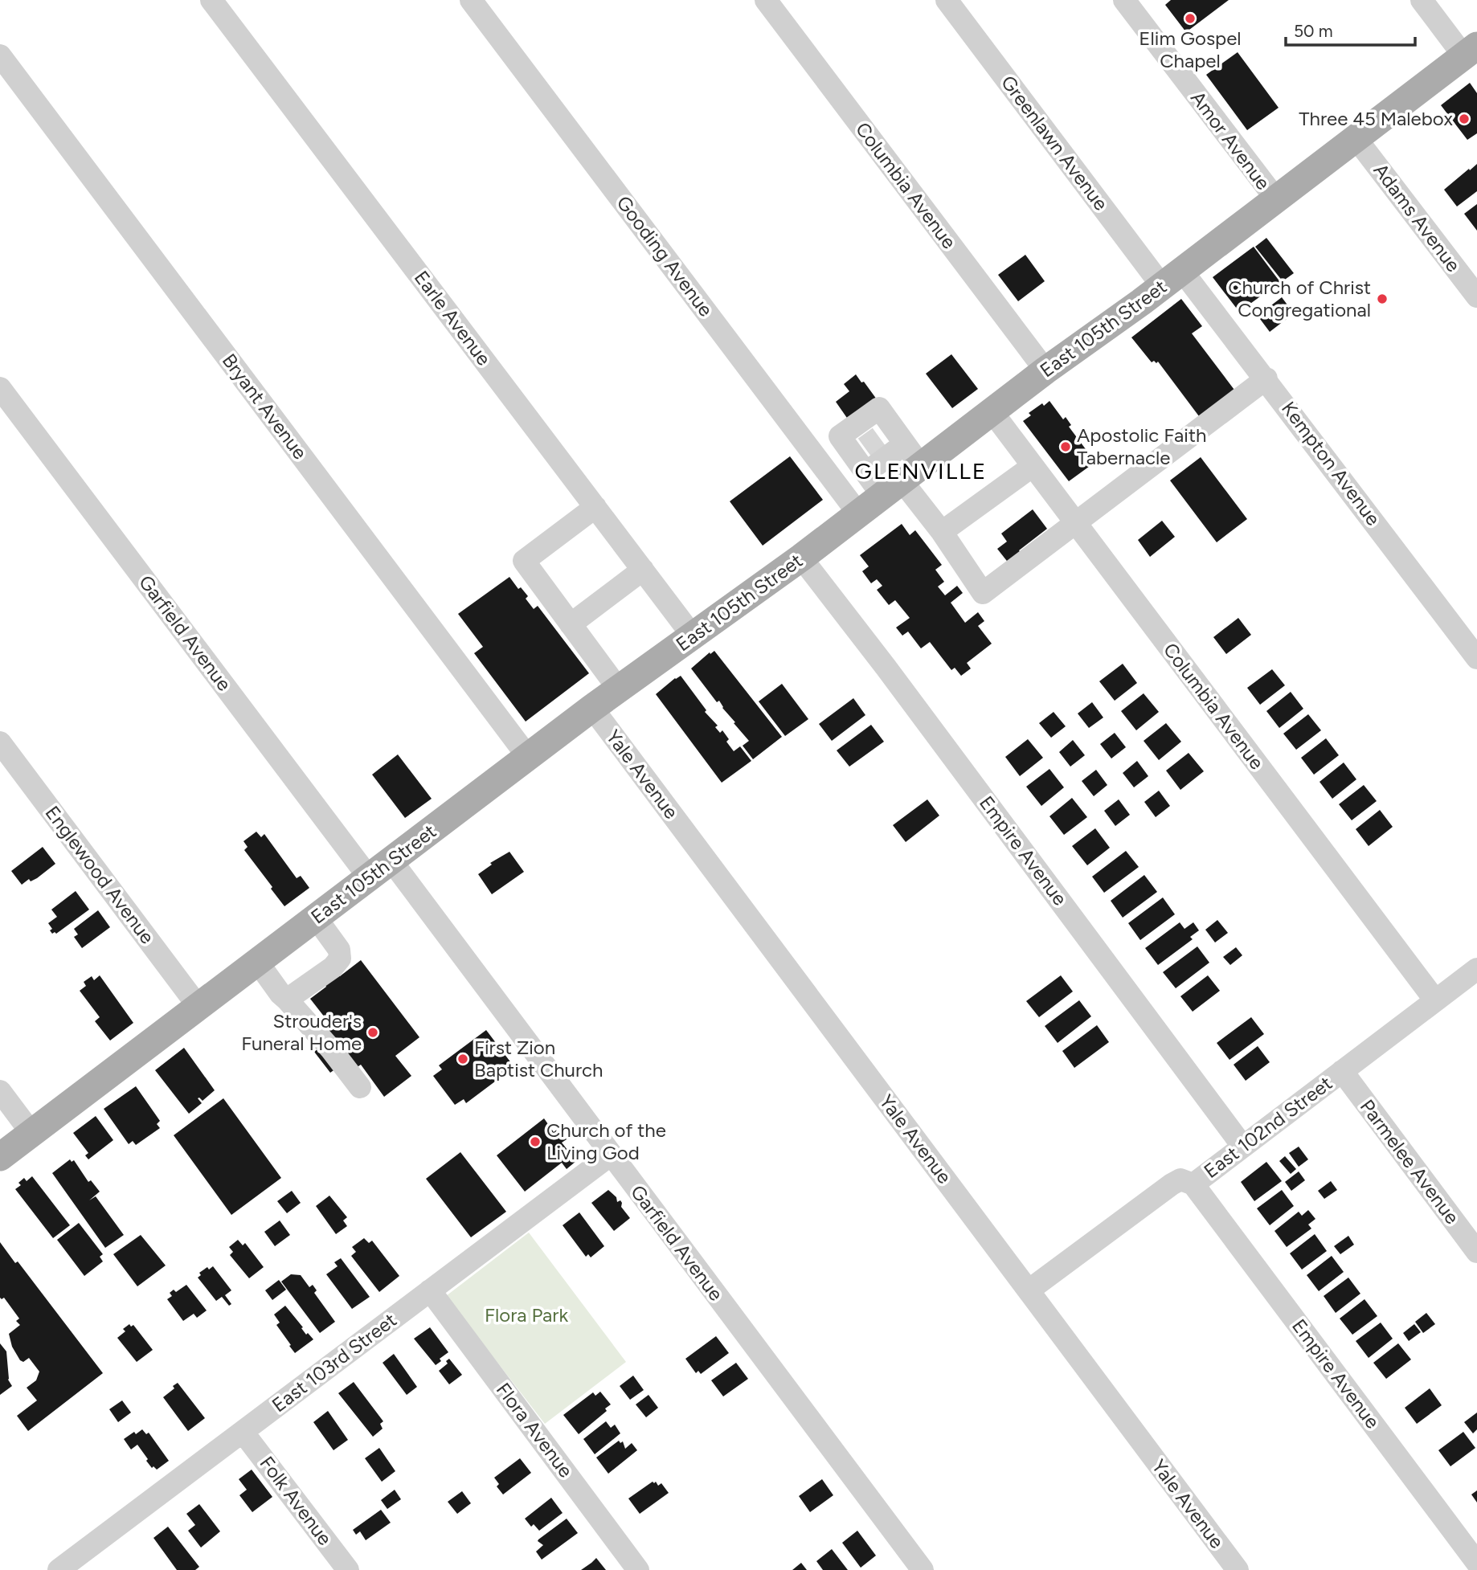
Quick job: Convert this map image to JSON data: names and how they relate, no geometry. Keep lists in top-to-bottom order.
{
  "streets": {
    "main road": ["East 105th Street"],
    "street": [
      "Amor Avenue",
      "Greenlawn Avenue",
      "Columbia Avenue",
      "Adams Avenue",
      "Gooding Avenue",
      "Earle Avenue",
      "Bryant Avenue",
      "Kempton Avenue",
      "Garfield Avenue",
      "Yale Avenue",
      "Empire Avenue",
      "Englewood Avenue",
      "East 102nd Street",
      "Parmelee Avenue",
      "East 103rd Street",
      "Flora Avenue",
      "Folk Avenue"
    ]
  },
  "crossings": [
    ["Amor Avenue", "East 105th Street"],
    ["Greenlawn Avenue", "East 105th Street"],
    ["Greenlawn Avenue", "Kempton Avenue"],
    ["Columbia Avenue", "East 105th Street"],
    ["Columbia Avenue", "East 102nd Street"],
    ["Adams Avenue", "East 105th Street"],
    ["Gooding Avenue", "East 105th Street"],
    ["Earle Avenue", "East 105th Street"],
    ["East 105th Street", "Bryant Avenue"],
    ["East 105th Street", "Kempton Avenue"],
    ["East 105th Street", "Garfield Avenue"],
    ["East 105th Street", "Yale Avenue"],
    ["East 105th Street", "Empire Avenue"],
    ["East 105th Street", "Englewood Avenue"],
    ["Garfield Avenue", "East 103rd Street"],
    ["Yale Avenue", "East 102nd Street"],
    ["Empire Avenue", "East 102nd Street"],
    ["East 102nd Street", "Parmelee Avenue"],
    ["East 103rd Street", "Flora Avenue"],
    ["East 103rd Street", "Folk Avenue"]
  ],
  "districts": ["GLENVILLE"],
  "parks": ["Flora Park"],
  "places": [
    "Elim Gospel Chapel",
    "Three 45 Malebox",
    "Church of Christ Congregational",
    "Apostolic Faith Tabernacle",
    "Strouder's Funeral Home",
    "First Zion Baptist Church",
    "Church of the Living God"
  ],
  "scale_bar": "50 m"
}
